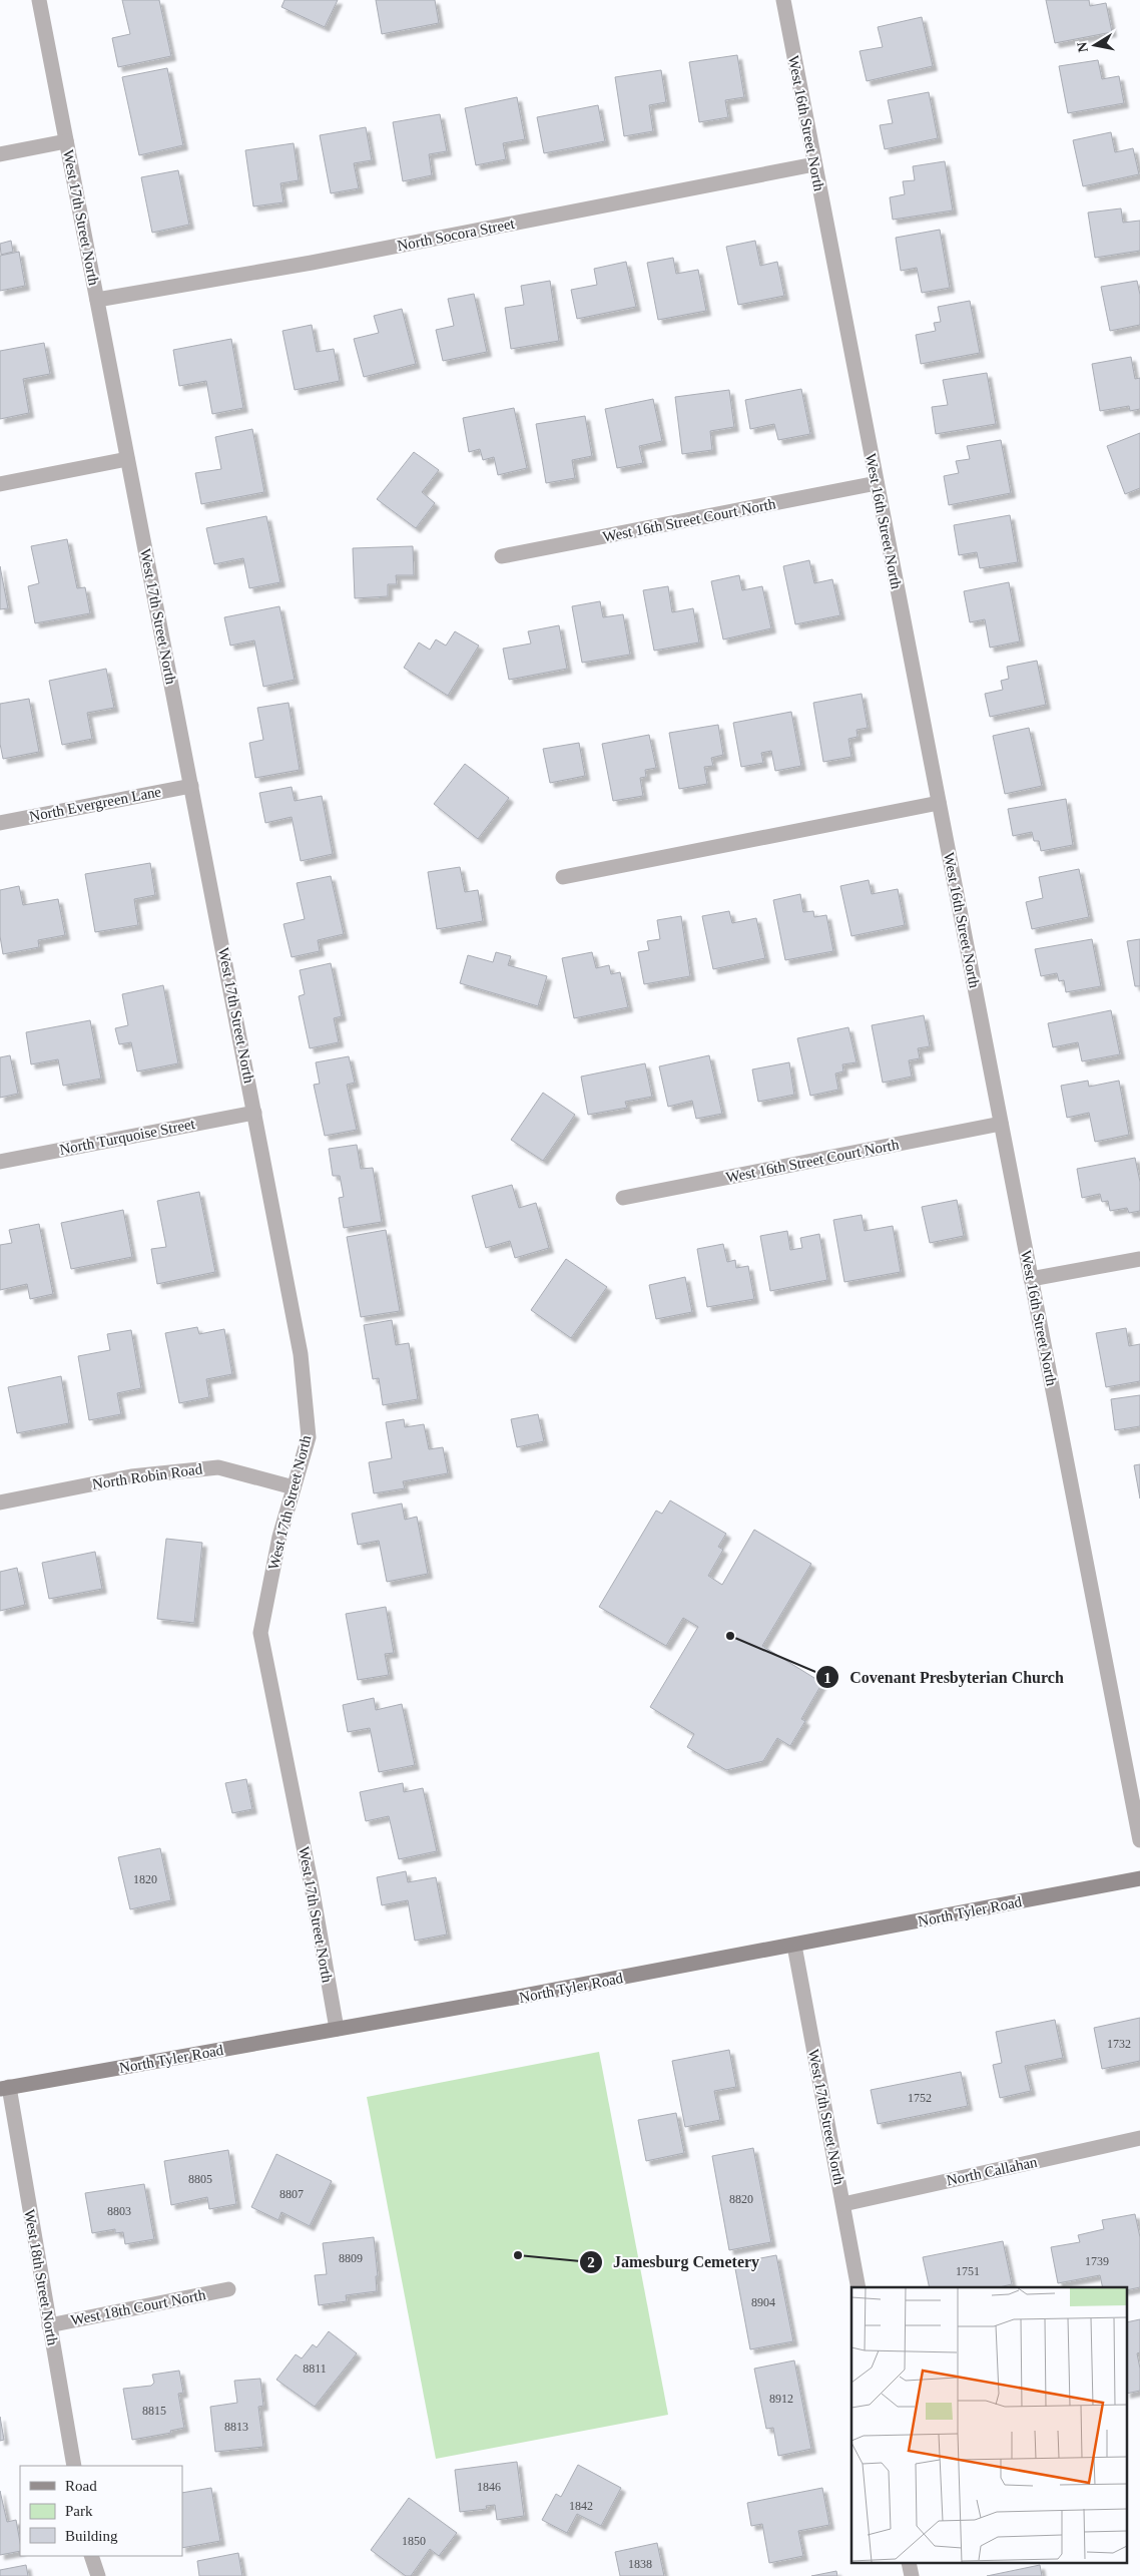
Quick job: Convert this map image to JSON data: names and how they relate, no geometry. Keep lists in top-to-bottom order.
{
  "streets": {
    "main road": ["North Tyler Road"],
    "street": [
      "West 16th Street North",
      "West 17th Street North",
      "North Socora Street",
      "West 16th Street Court North",
      "North Evergreen Lane",
      "North Turquoise Street",
      "North Robin Road",
      "North Callahan",
      "West 18th Street North",
      "West 18th Court North"
    ]
  },
  "crossings": [
    ["West 16th Street North", "North Socora Street"],
    ["West 16th Street North", "West 16th Street Court North"],
    ["West 17th Street North", "North Socora Street"],
    ["West 17th Street North", "North Evergreen Lane"],
    ["West 17th Street North", "North Turquoise Street"],
    ["West 17th Street North", "North Robin Road"],
    ["West 17th Street North", "North Tyler Road"],
    ["West 17th Street North", "North Callahan"],
    ["North Tyler Road", "West 18th Street North"],
    ["West 18th Street North", "West 18th Court North"]
  ],
  "places": ["Covenant Presbyterian Church", "Jamesburg Cemetery"],
  "house_numbers": [
    "1820",
    "1732",
    "1752",
    "8805",
    "8807",
    "8820",
    "8803",
    "8809",
    "1739",
    "1751",
    "8904",
    "8811",
    "8912",
    "8815",
    "8813",
    "1846",
    "1842",
    "1850",
    "1838"
  ],
  "legend": ["Road", "Park", "Building"],
  "north": "left"
}
